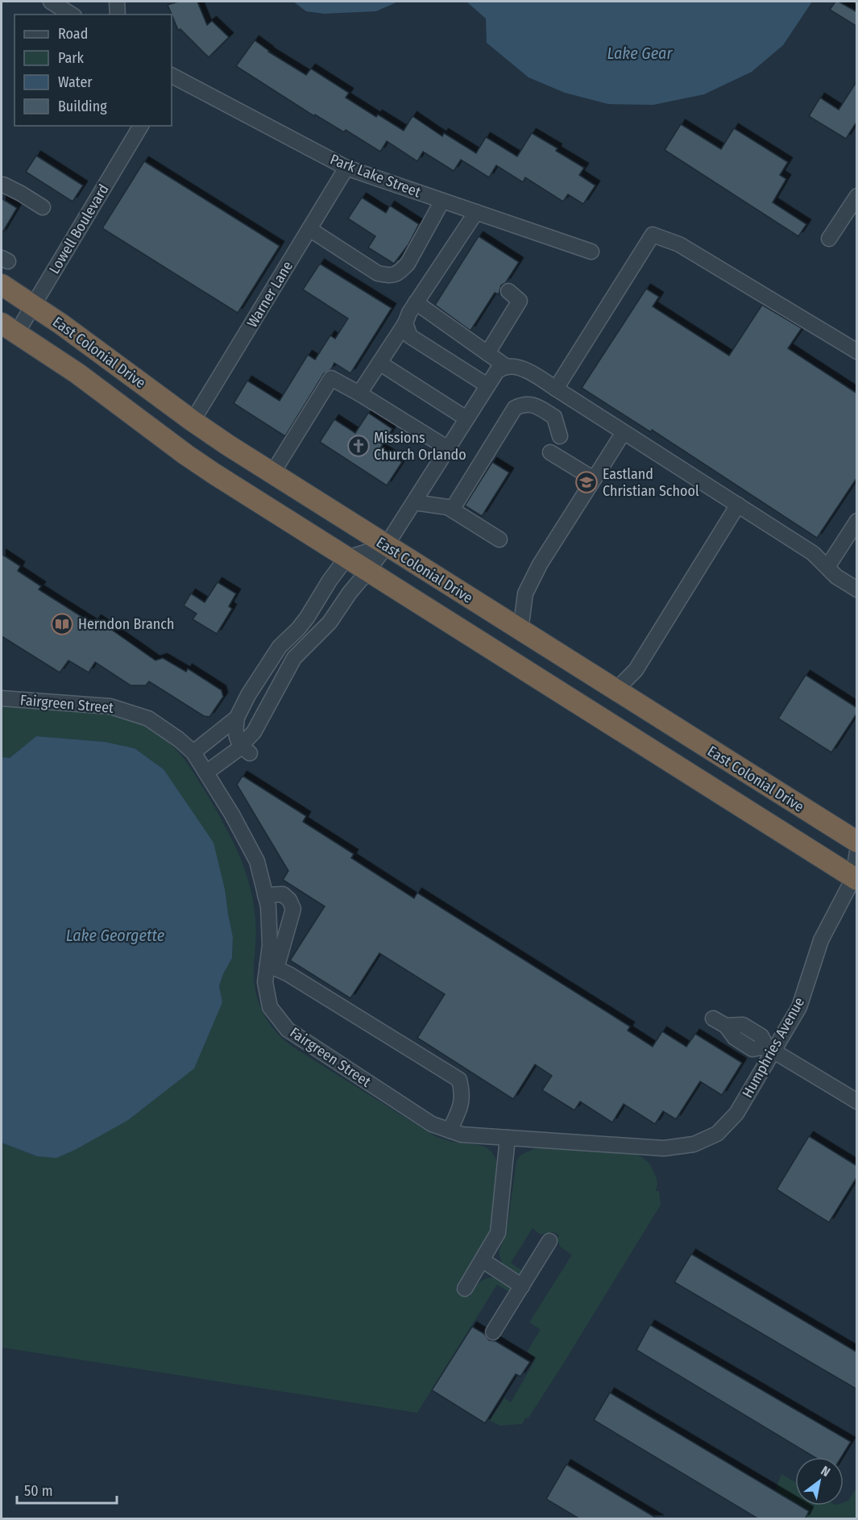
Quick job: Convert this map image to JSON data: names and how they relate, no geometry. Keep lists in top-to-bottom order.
{
  "streets": {
    "highway": ["East Colonial Drive"],
    "street": [
      "Park Lake Street",
      "Lowell Boulevard",
      "Warner Lane",
      "Fairgreen Street",
      "Humphries Avenue"
    ]
  },
  "crossings": [
    ["Park Lake Street", "Warner Lane"],
    ["Lowell Boulevard", "East Colonial Drive"],
    ["Warner Lane", "East Colonial Drive"],
    ["East Colonial Drive", "Humphries Avenue"],
    ["Fairgreen Street", "Humphries Avenue"]
  ],
  "water": ["Lake Gear", "Lake Georgette"],
  "places": {
    "church": ["Missions Church Orlando"],
    "school or university": ["Eastland Christian School"],
    "library": ["Herndon Branch"]
  },
  "legend": [
    "Road",
    "Park",
    "Water",
    "Building"
  ],
  "scale_bar": "50 m",
  "north": "top right"
}
